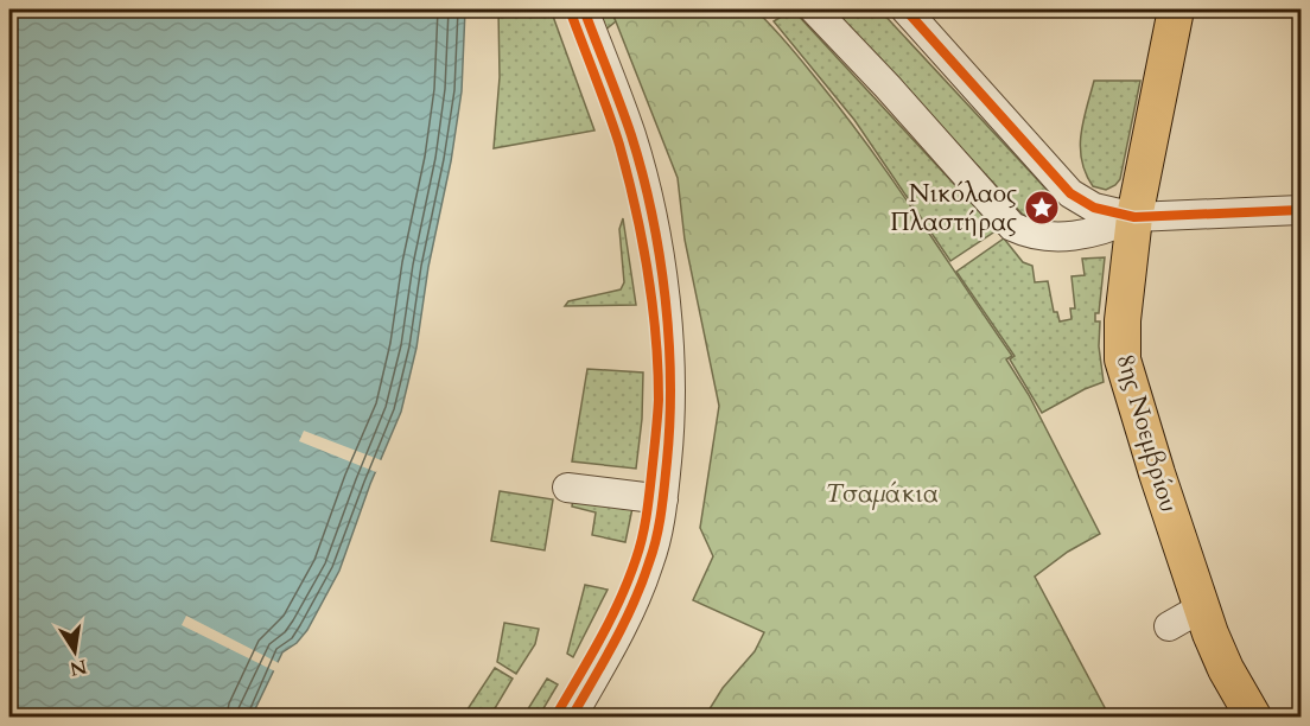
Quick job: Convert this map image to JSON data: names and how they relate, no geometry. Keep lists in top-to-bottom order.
{
  "streets": {
    "main road": ["8ης Νοεμβρίου"]
  },
  "parks": ["Τσαμάκια"],
  "places": {
    "place": ["Νικόλαος Πλαστήρας"]
  },
  "north": "bottom"
}
